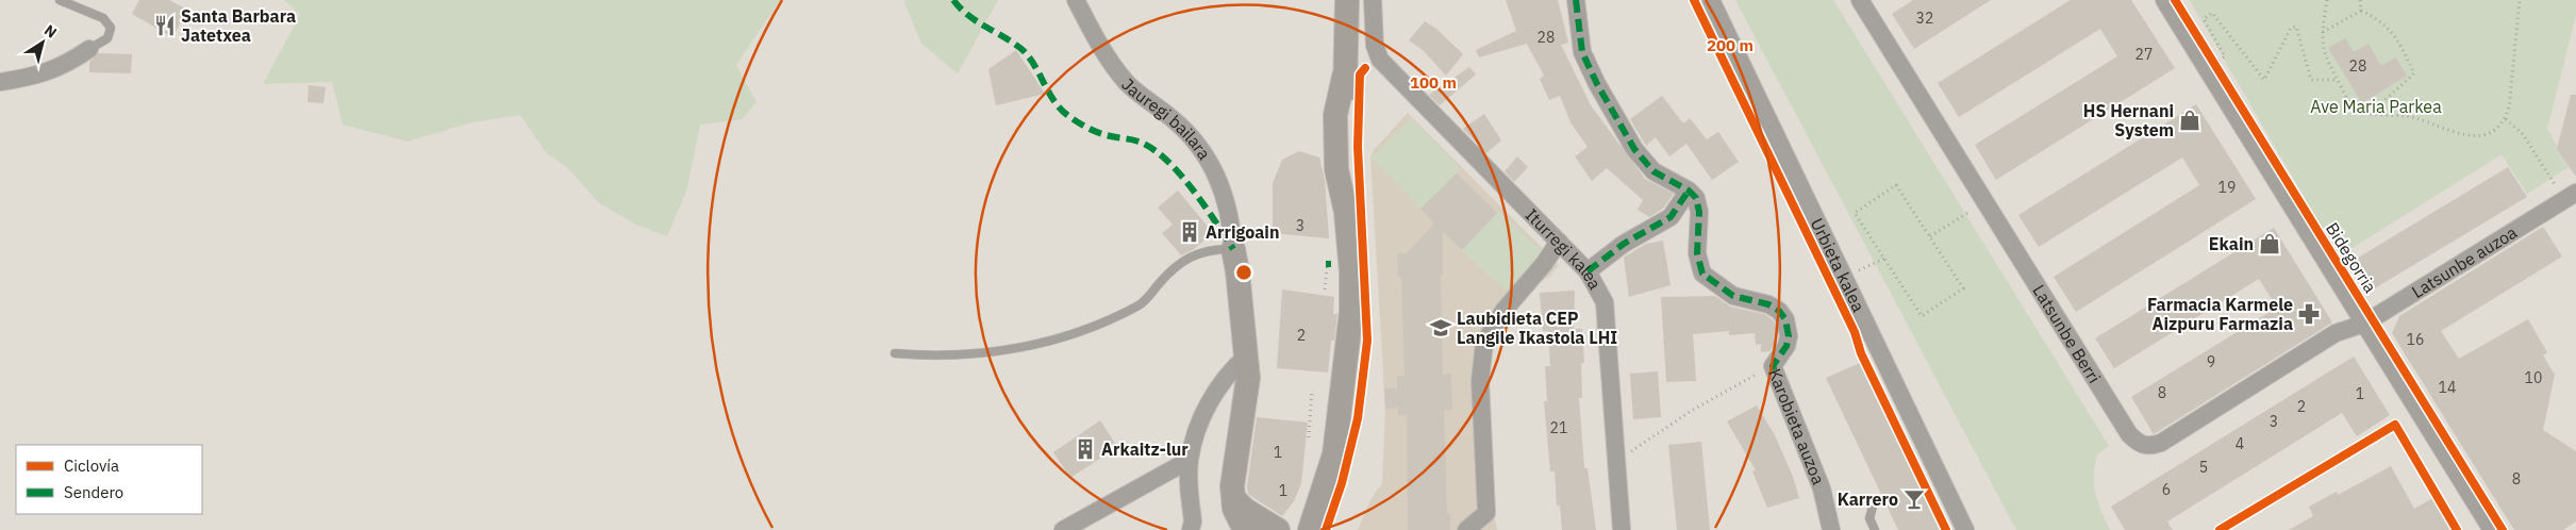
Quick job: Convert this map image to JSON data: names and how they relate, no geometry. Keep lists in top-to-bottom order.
{
  "streets": {
    "street": [
      "Jauregi bailara",
      "Iturregi kalea",
      "Latsunbe auzoa",
      "Urbieta kalea",
      "Latsunbe Berri",
      "Karobieta auzoa"
    ],
    "cycle path": ["Bidegorria"]
  },
  "crossings": [
    ["Latsunbe auzoa", "Latsunbe Berri"]
  ],
  "parks": ["Ave Maria Parkea"],
  "places": {
    "restaurant": ["Santa Barbara Jatetxea"],
    "shop": ["HS Hernani System", "Ekain"],
    "building": ["Arrigoain", "Arkaitz-lur"],
    "pharmacy": ["Farmacia Karmele Aizpuru Farmazia"],
    "school or university": ["Laubidieta CEP Langile Ikastola LHI"],
    "bar": ["Karrero"]
  },
  "house_numbers": [
    "32",
    "28",
    "27",
    "28",
    "19",
    "3",
    "2",
    "16",
    "9",
    "10",
    "14",
    "8",
    "1",
    "2",
    "3",
    "21",
    "4",
    "1",
    "5",
    "8",
    "6",
    "1"
  ],
  "legend": ["Ciclovía", "Sendero"],
  "north": "top right",
  "rings": ["200 m", "100 m"]
}
